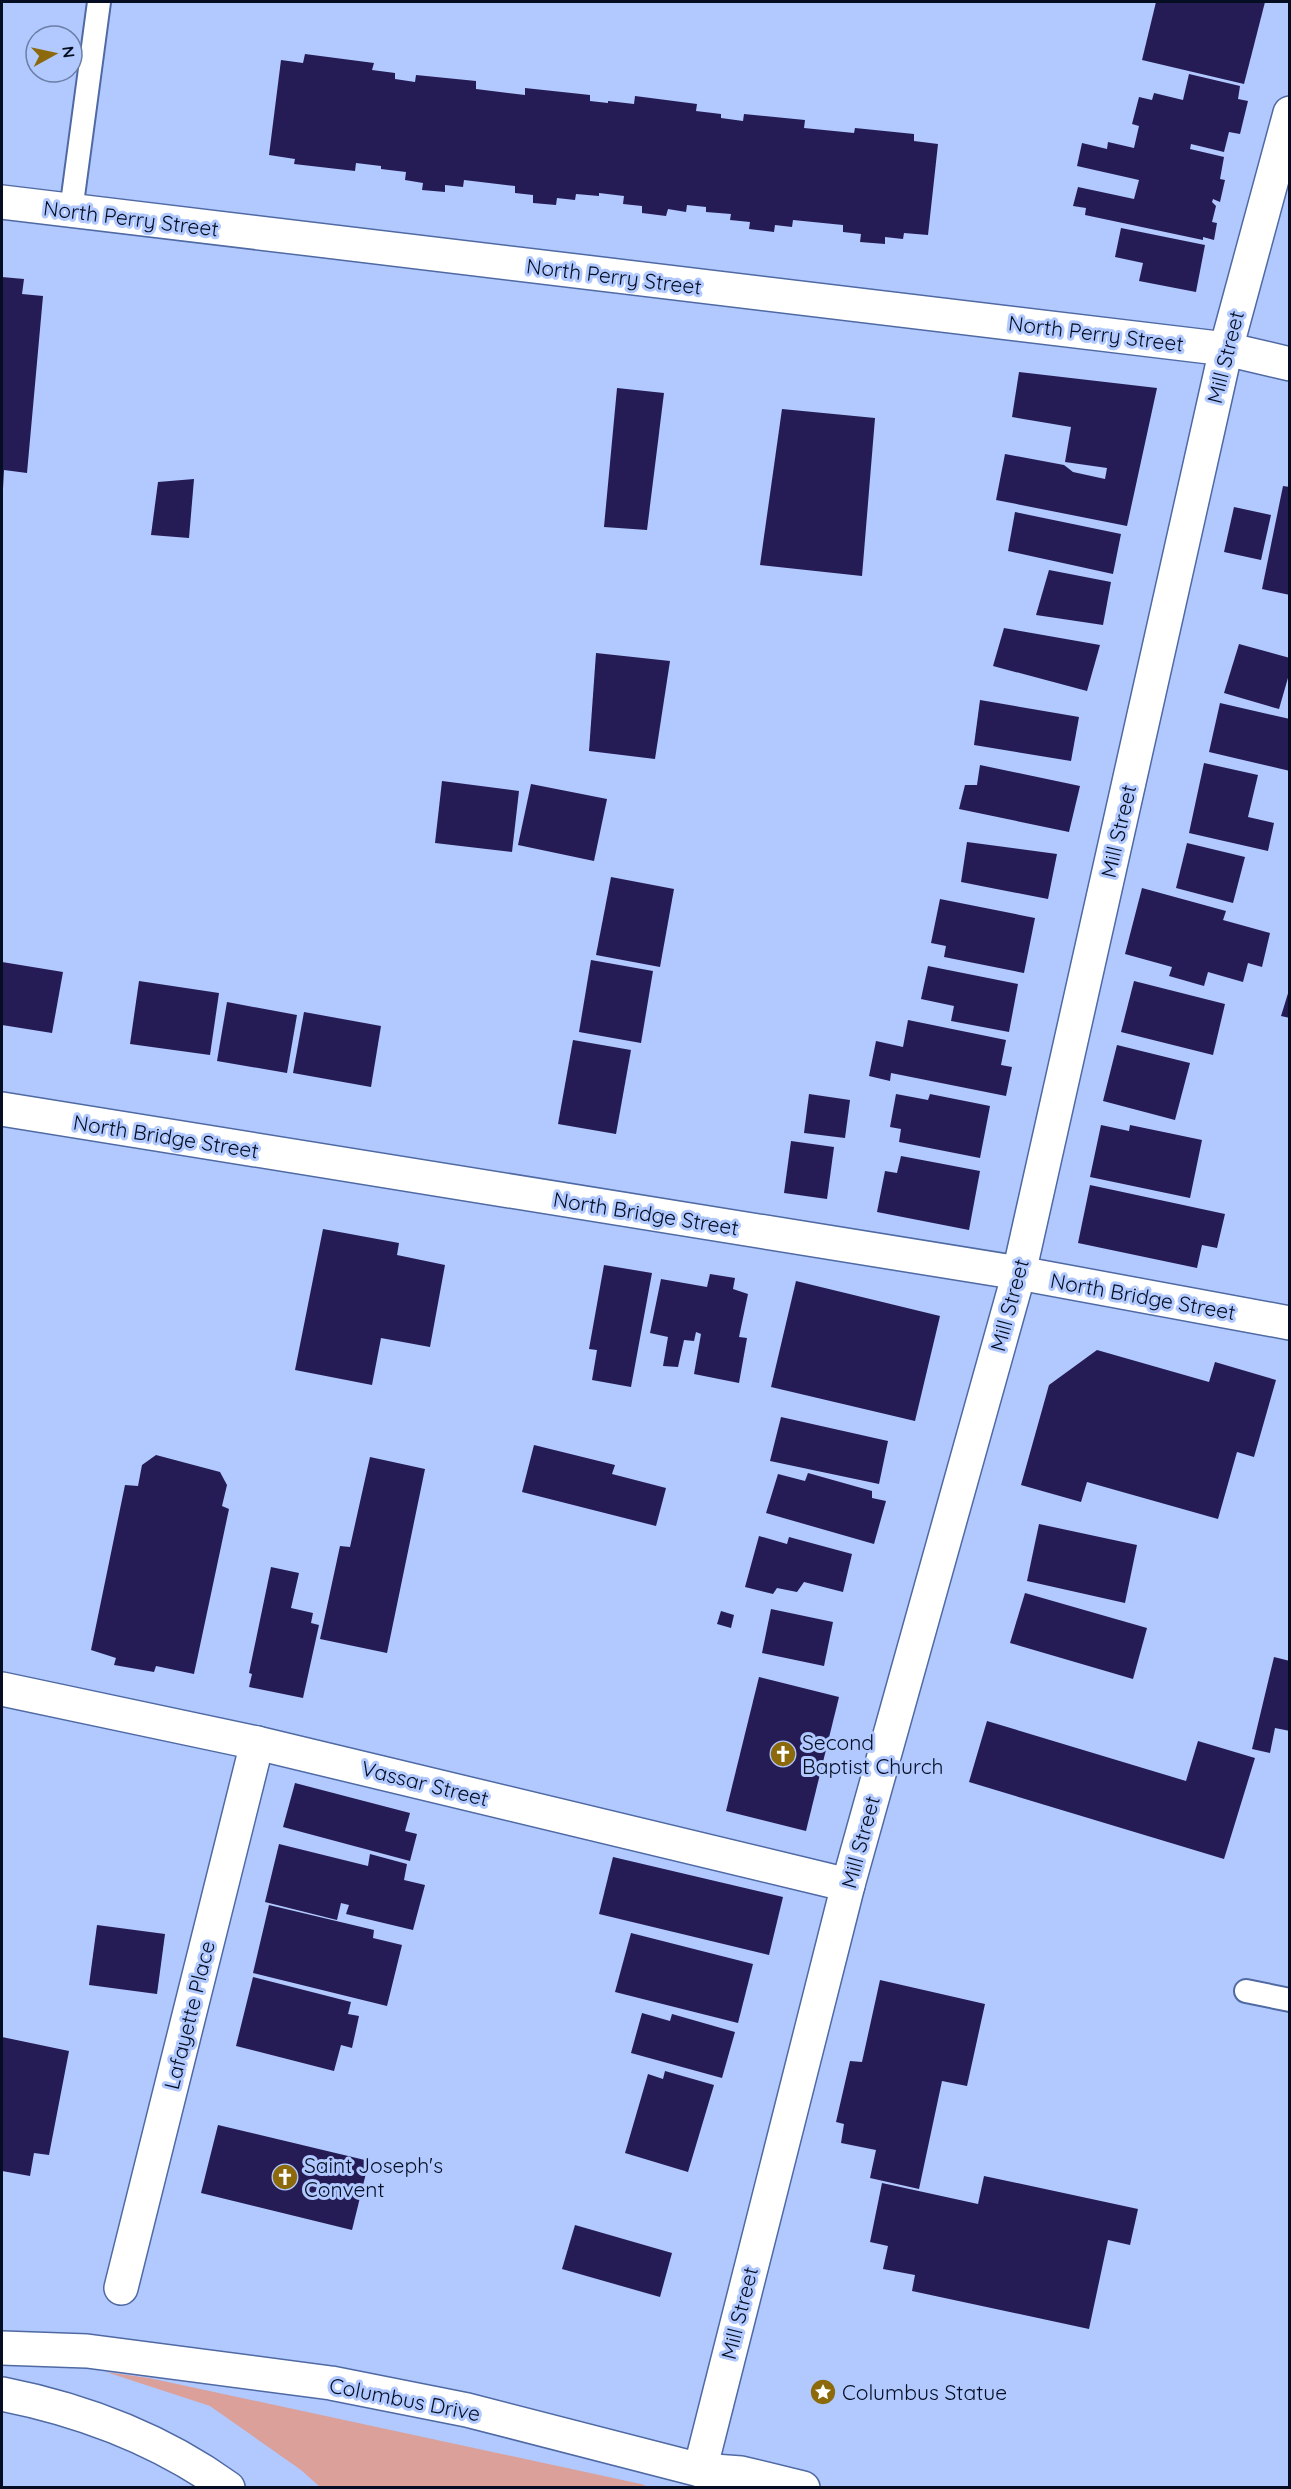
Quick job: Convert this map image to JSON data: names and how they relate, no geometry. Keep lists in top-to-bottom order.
{
  "streets": {
    "main road": [
      "North Perry Street",
      "Mill Street",
      "North Bridge Street",
      "Vassar Street",
      "Lafayette Place",
      "Columbus Drive"
    ]
  },
  "crossings": [
    ["North Perry Street", "Mill Street"],
    ["Mill Street", "North Bridge Street"],
    ["Mill Street", "Vassar Street"],
    ["Mill Street", "Columbus Drive"],
    ["Vassar Street", "Lafayette Place"]
  ],
  "places": {
    "church": ["Second Baptist Church", "Saint Joseph's Convent"],
    "place": ["Columbus Statue"]
  },
  "north": "right"
}
